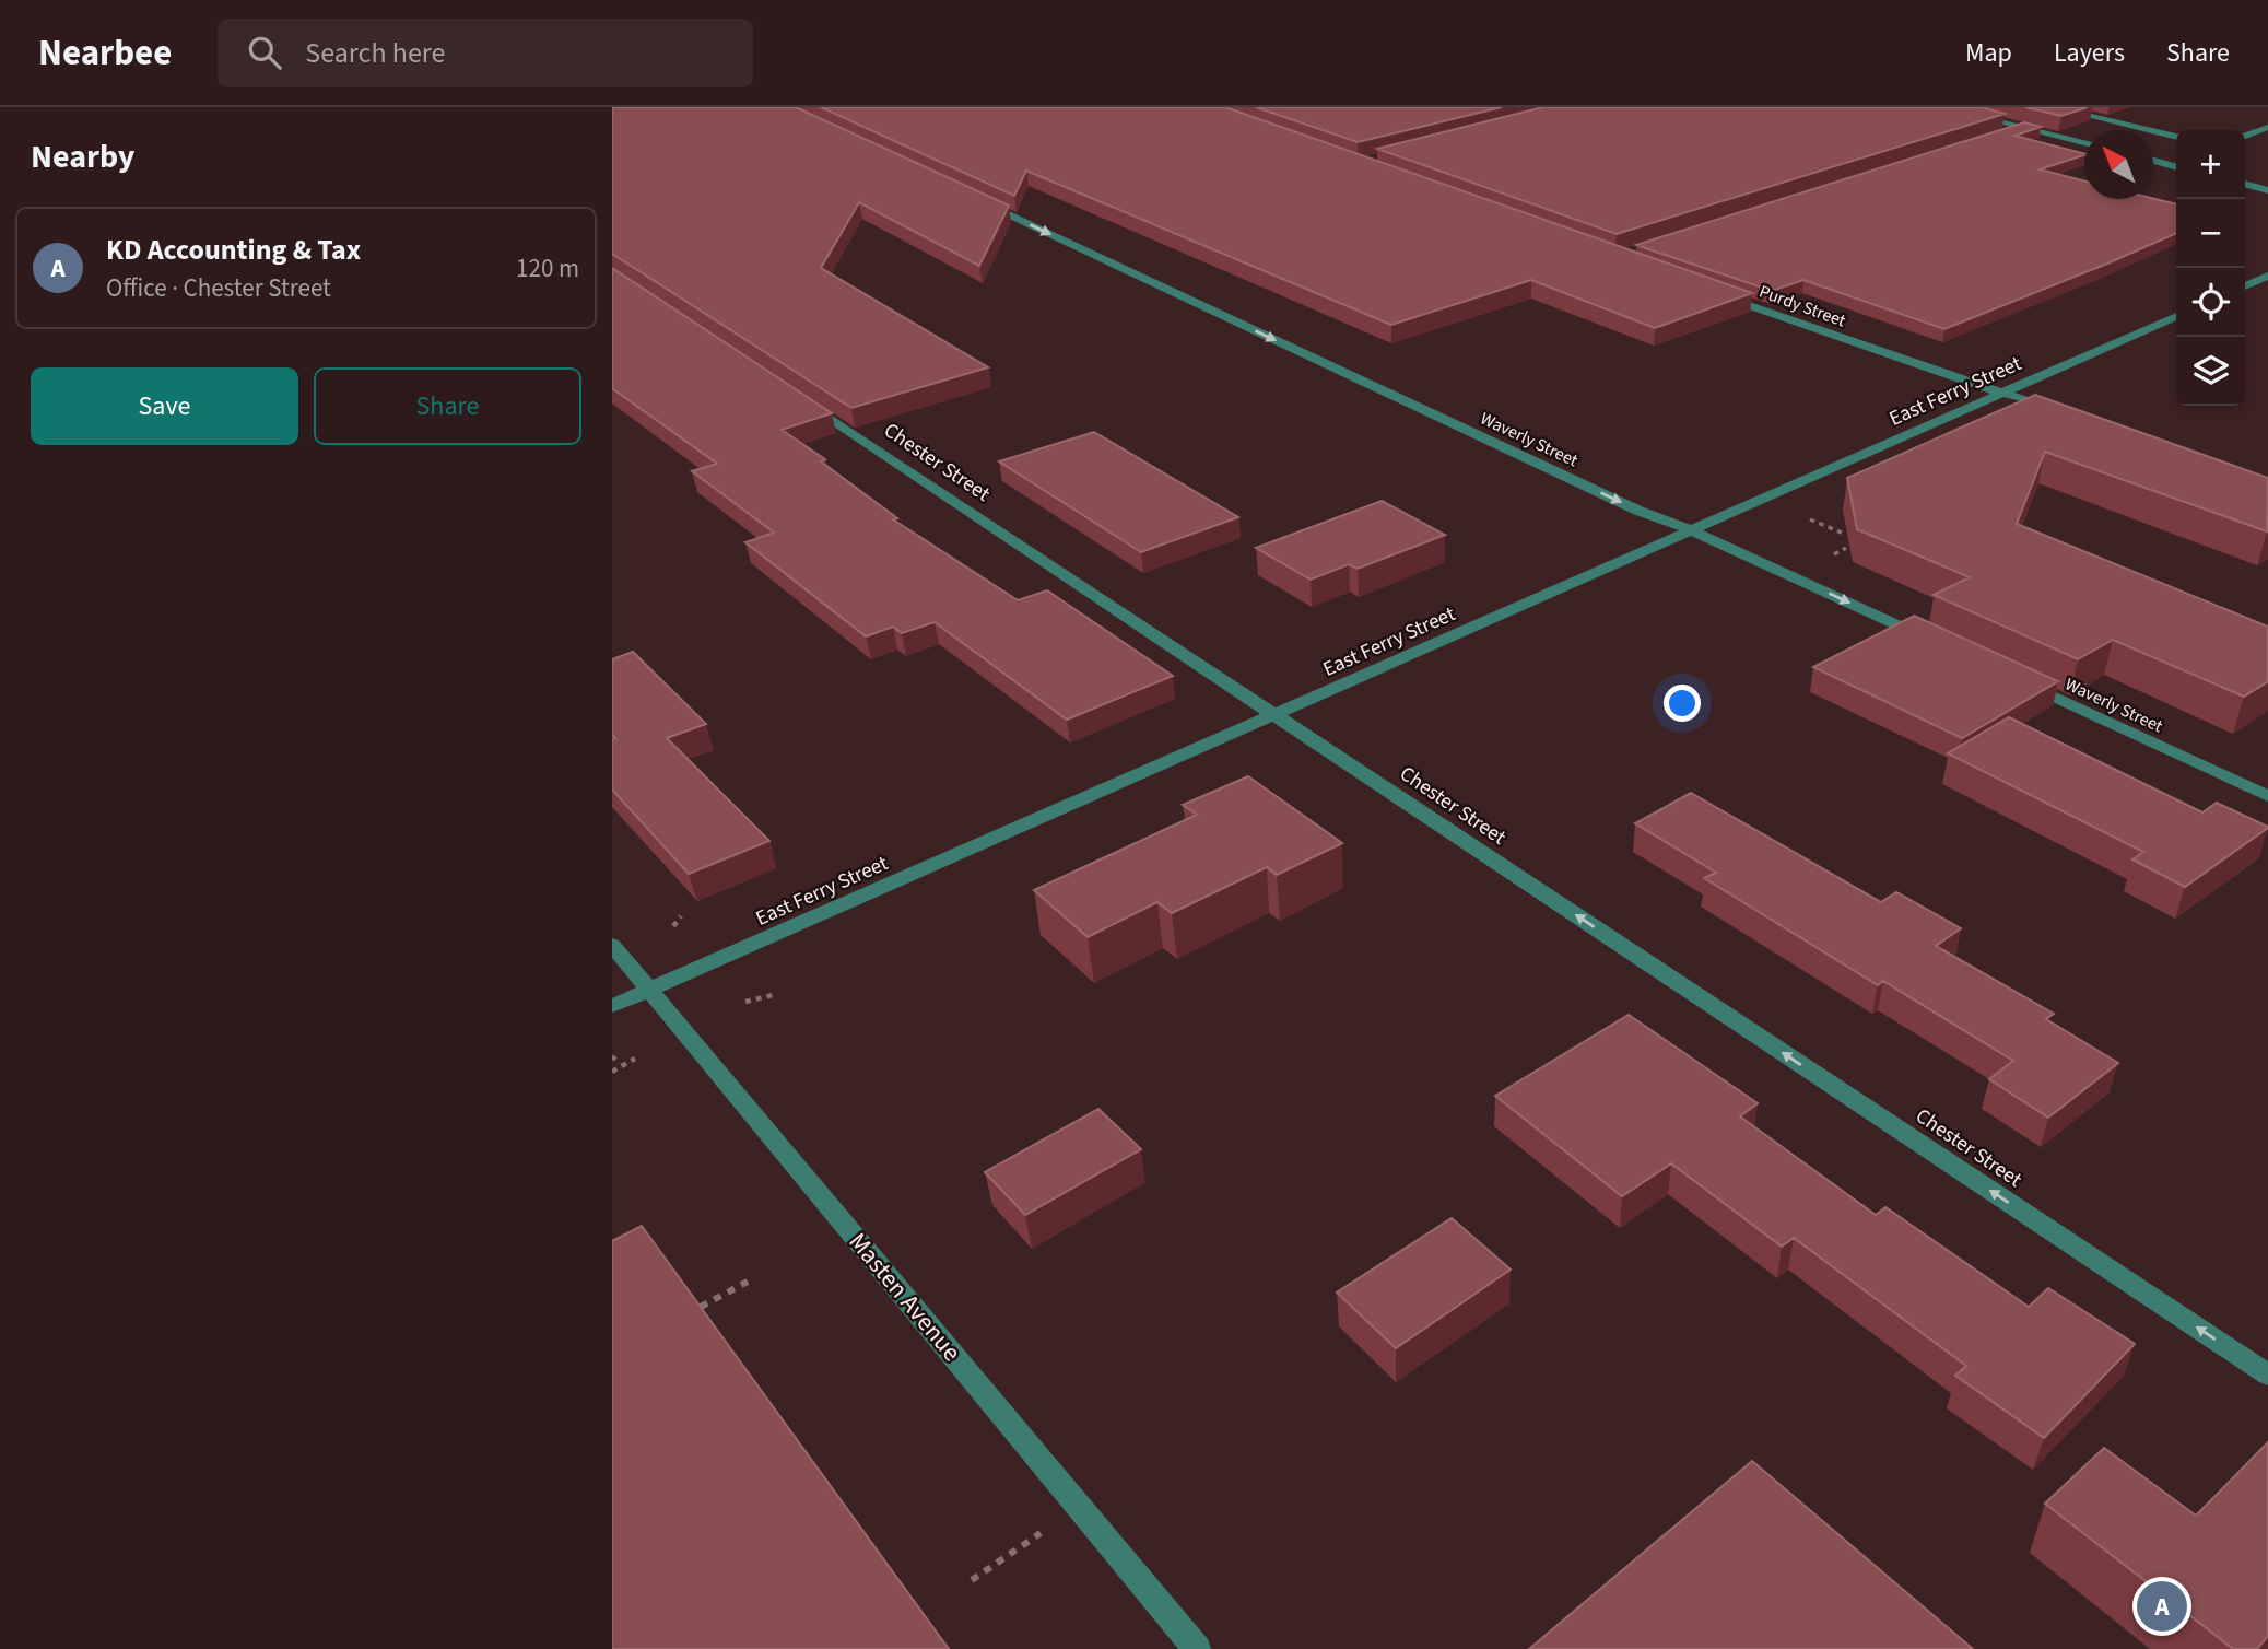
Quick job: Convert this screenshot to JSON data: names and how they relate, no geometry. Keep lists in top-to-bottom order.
{
  "streets": {
    "street": [
      "Purdy Street",
      "East Ferry Street",
      "Waverly Street",
      "Chester Street",
      "Masten Avenue"
    ]
  },
  "crossings": [
    ["Purdy Street", "East Ferry Street"],
    ["East Ferry Street", "Waverly Street"],
    ["East Ferry Street", "Chester Street"],
    ["East Ferry Street", "Masten Avenue"]
  ],
  "one_way": ["Waverly Street", "Chester Street"],
  "north": "top left",
  "page": {
    "header": "Nearbee",
    "search": "Search here",
    "nav": ["Map", "Layers", "Share"],
    "heading": "Nearby",
    "map_buttons": ["+", "−"],
    "list": [
      {
        "mark": "A",
        "name": "KD Accounting & Tax",
        "note": "Office · Chester Street",
        "value": "120 m"
      }
    ],
    "buttons": ["Save", "Share"],
    "pins": "A"
  }
}
